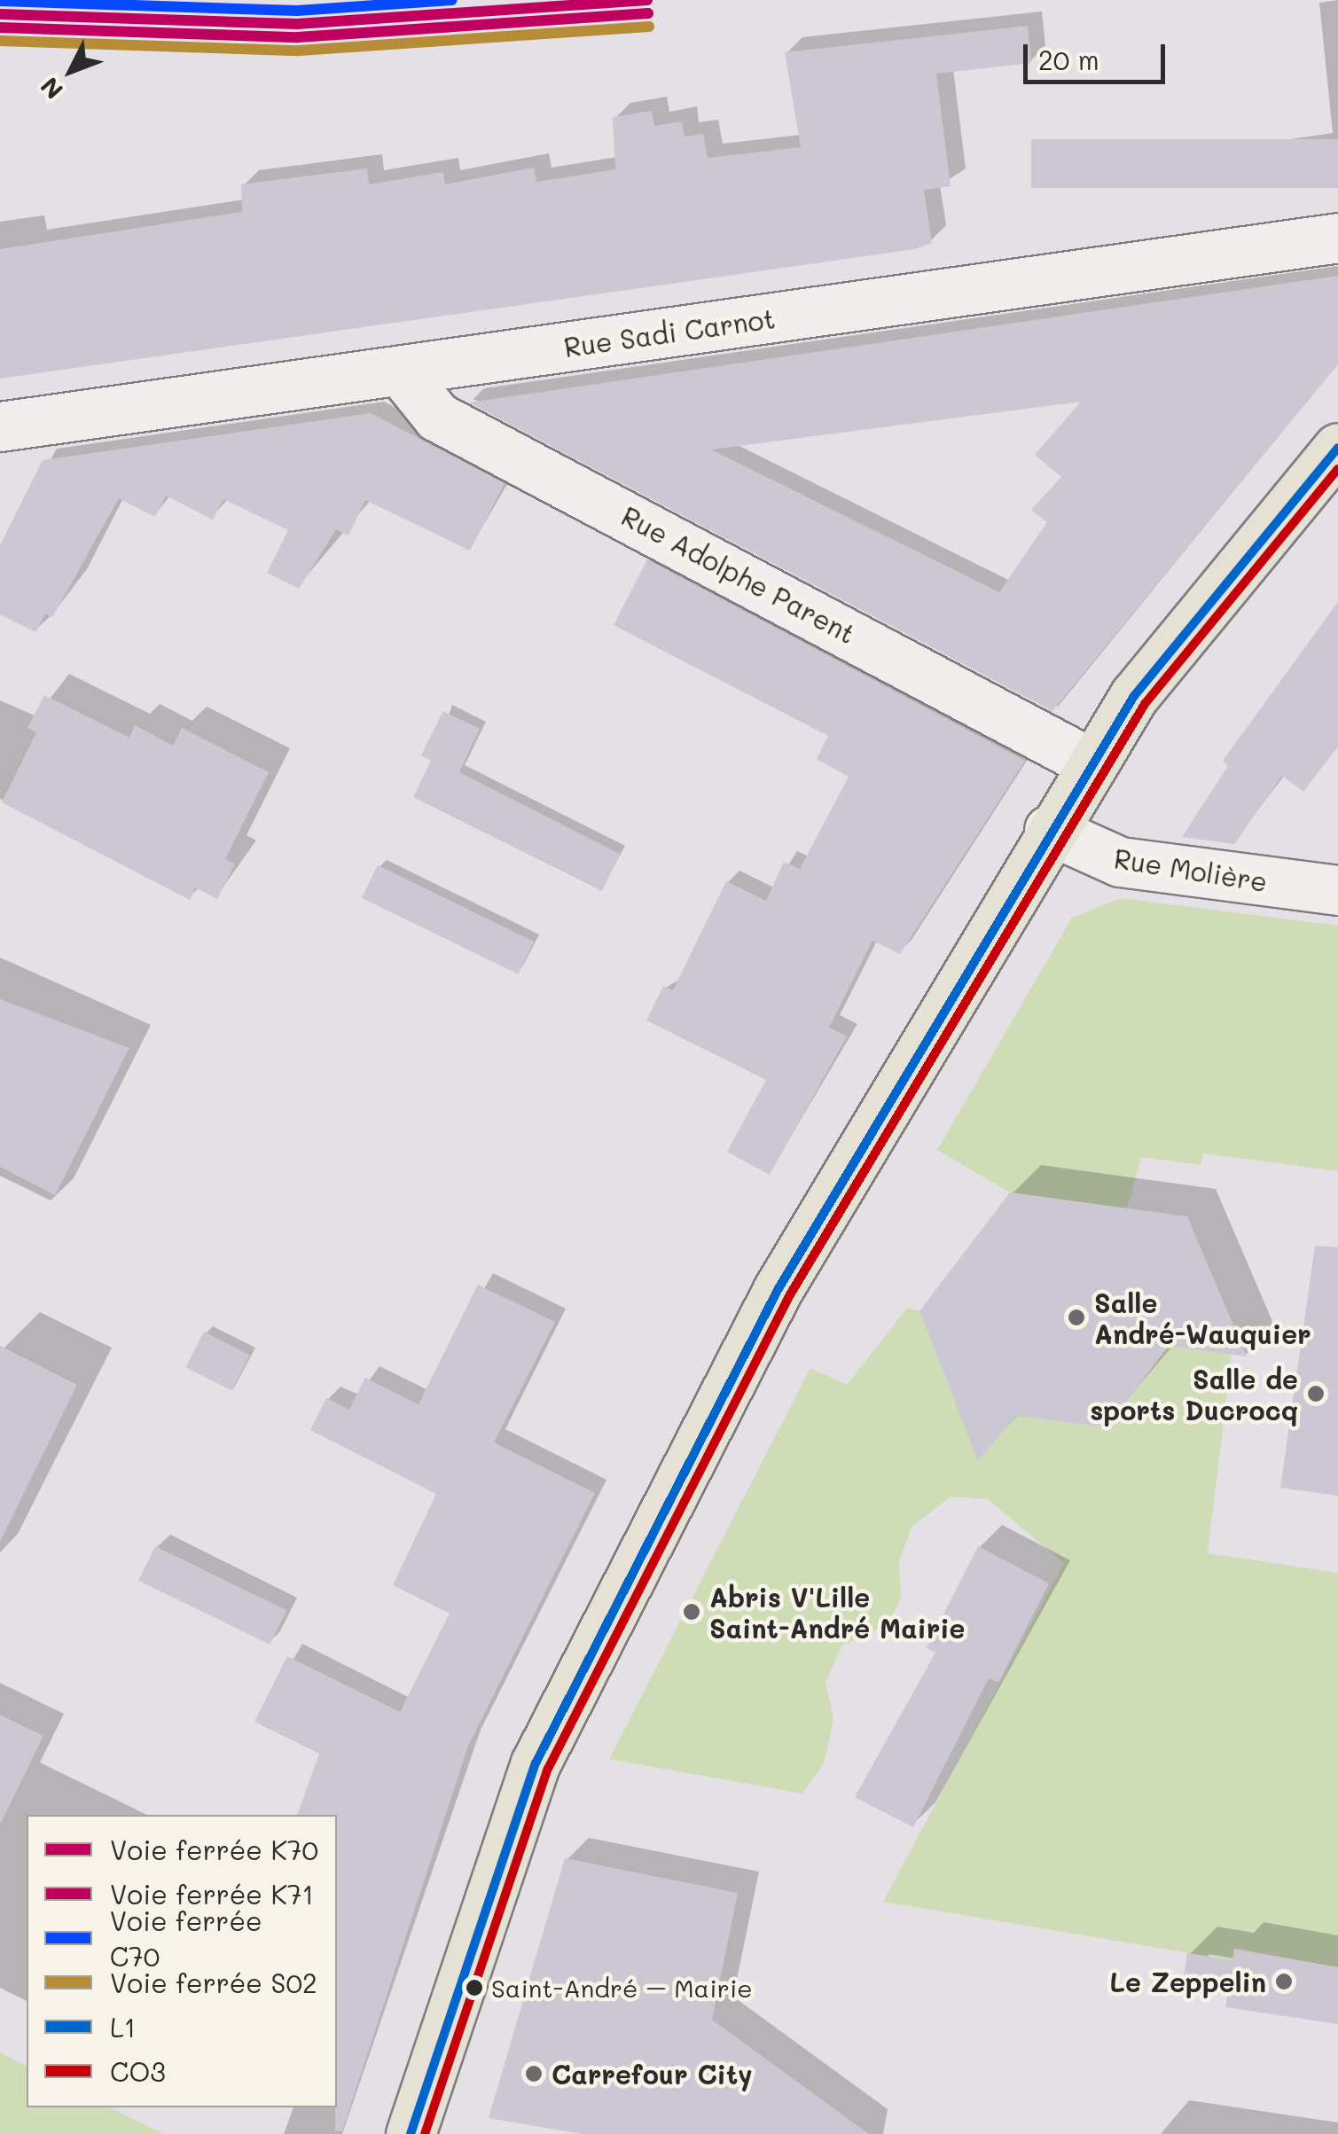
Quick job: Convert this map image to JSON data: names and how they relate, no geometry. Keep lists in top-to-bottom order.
{
  "streets": {
    "street": ["Rue Sadi Carnot", "Rue Adolphe Parent", "Rue Molière"]
  },
  "crossings": [
    ["Rue Sadi Carnot", "Rue Adolphe Parent"]
  ],
  "places": [
    "Salle André-Wauquier",
    "Salle de sports Ducrocq",
    "Abris V'Lille Saint-André Mairie",
    "Le Zeppelin",
    "Saint-André – Mairie",
    "Carrefour City"
  ],
  "lines": [
    "rail line K70",
    "rail line C70",
    "rail line K71",
    "rail line S02",
    "transit line L1",
    "transit line CO3"
  ],
  "legend": [
    "Voie ferrée K70",
    "Voie ferrée K71",
    "Voie ferrée C70",
    "Voie ferrée S02",
    "L1",
    "CO3"
  ],
  "scale_bar": "20 m",
  "north": "bottom left"
}
